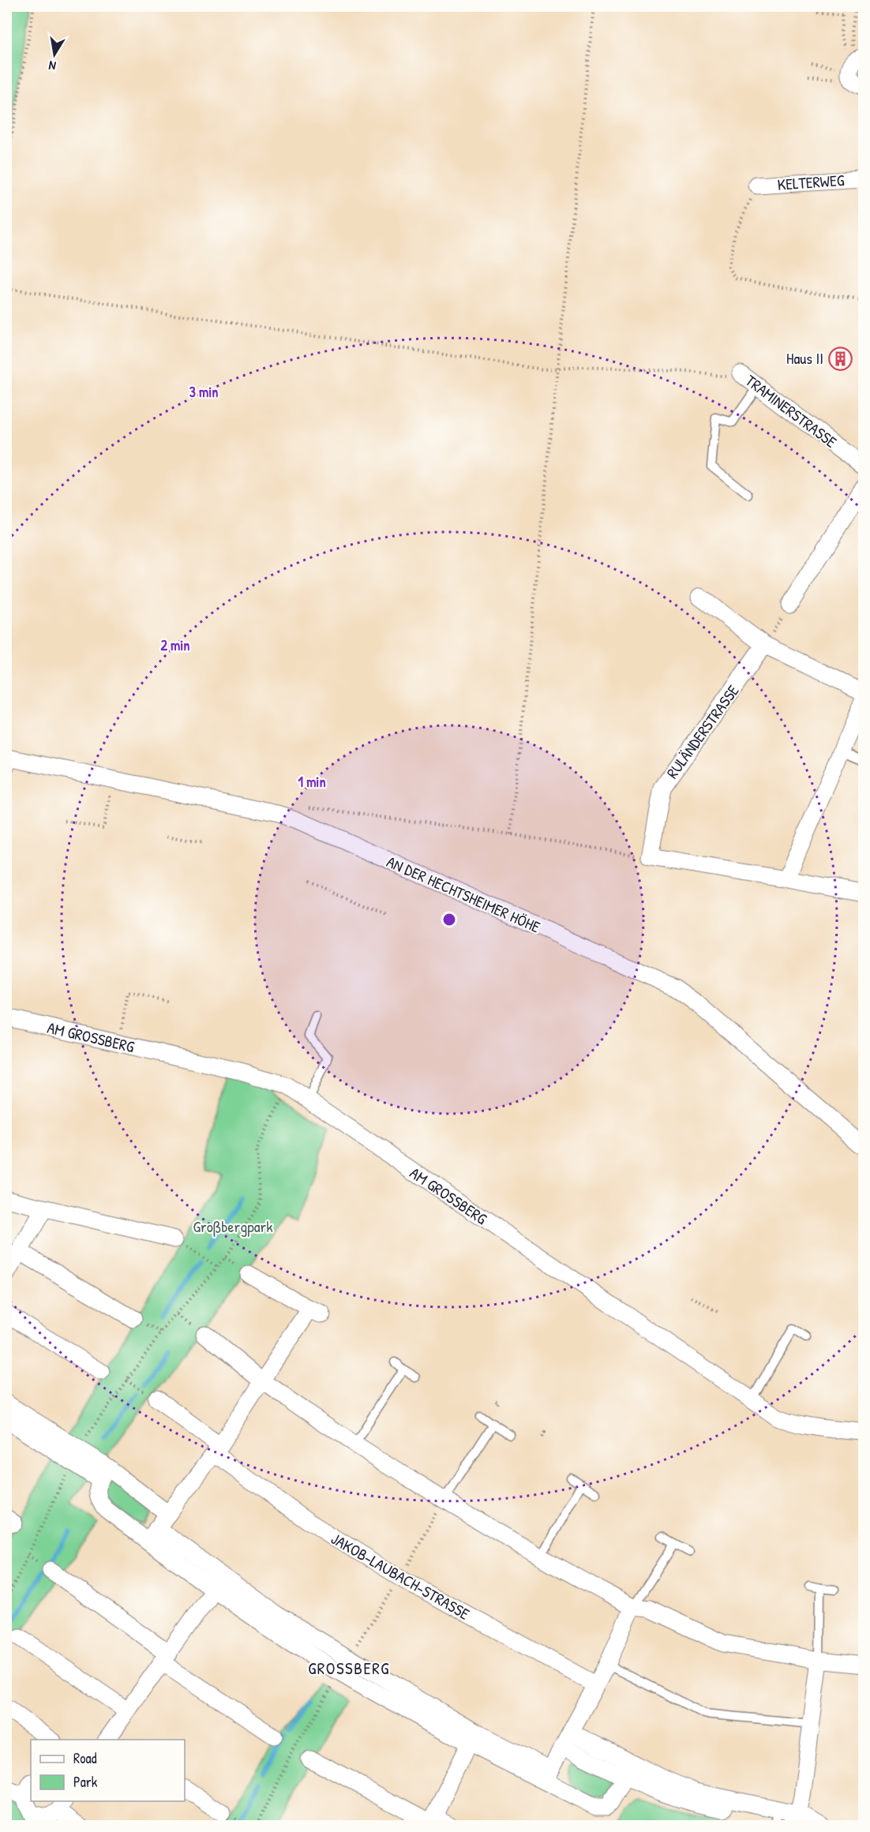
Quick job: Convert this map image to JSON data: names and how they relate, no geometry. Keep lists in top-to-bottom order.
{
  "streets": {
    "street": [
      "KELTERWEG",
      "TRAMINERSTRASSE",
      "RULÄNDERSTRASSE",
      "AN DER HECHTSHEIMER HÖHE",
      "AM GROSSBERG",
      "JAKOB-LAUBACH-STRASSE"
    ]
  },
  "districts": ["GROSSBERG"],
  "parks": ["Großbergpark"],
  "places": {
    "building": ["Haus II"]
  },
  "legend": ["Road", "Park"],
  "north": "bottom",
  "rings": ["3 min", "2 min", "1 min"]
}
